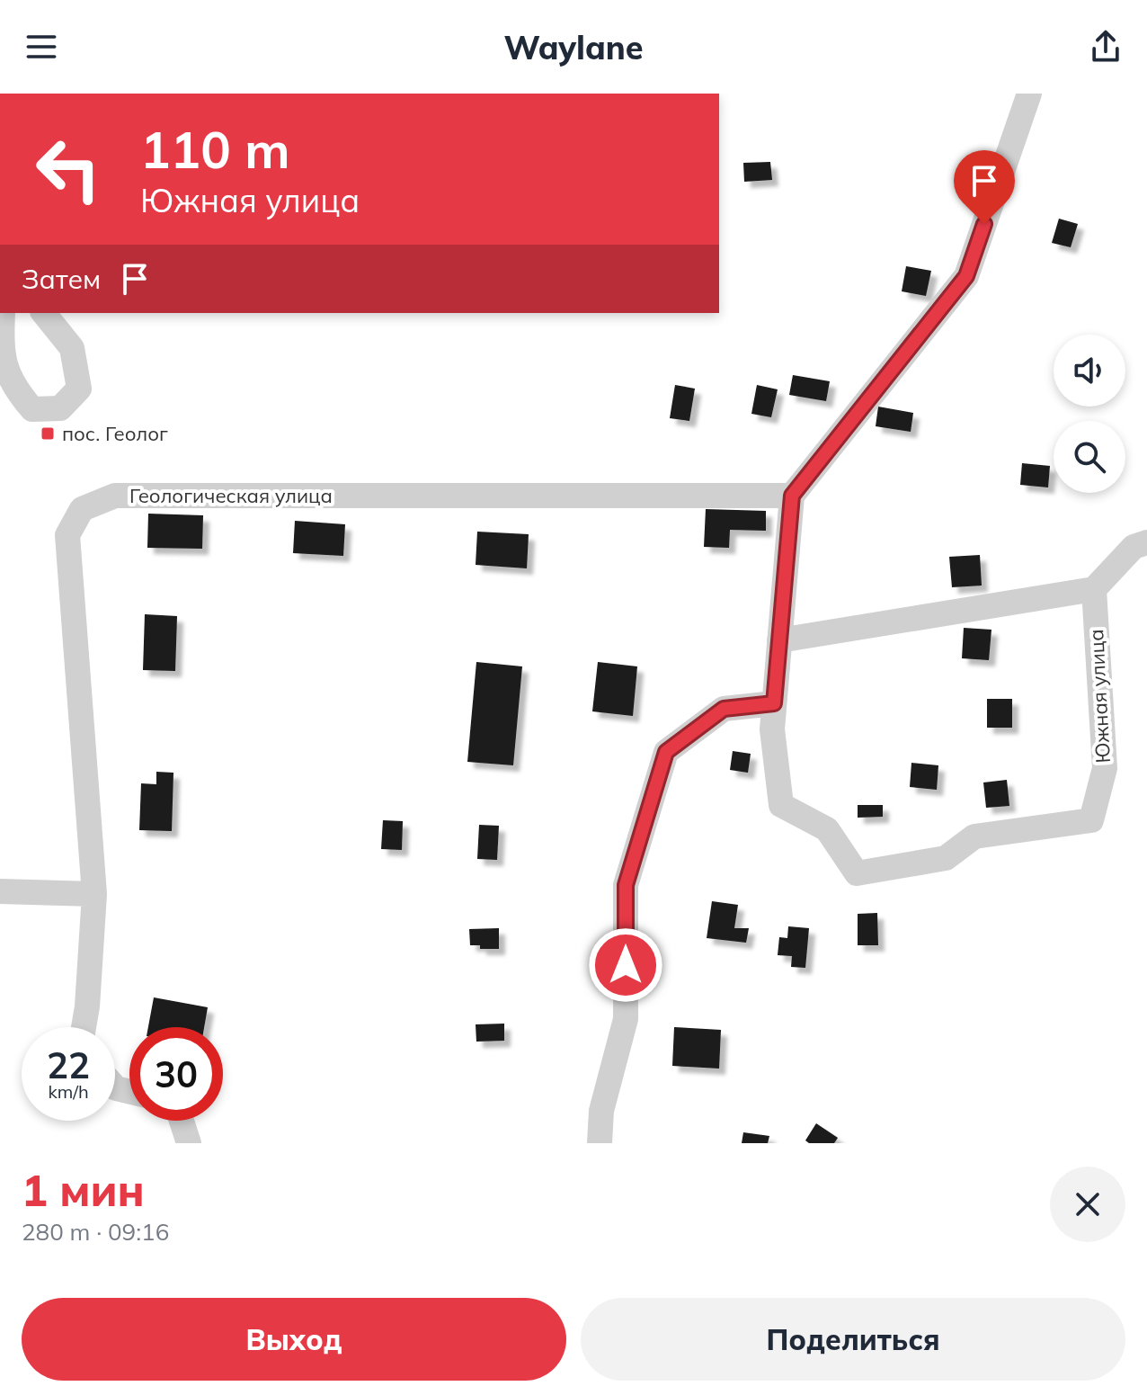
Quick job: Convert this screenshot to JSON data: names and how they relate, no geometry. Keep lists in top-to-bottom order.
{
  "streets": {
    "street": ["Геологическая улица", "Южная улица"]
  },
  "crossings": [
    ["Геологическая улица", "Южная улица"]
  ],
  "places": {
    "transit": ["пос. Геолог"]
  },
  "page": {
    "header": "Waylane",
    "turn": ["110 m", "Южная улица"],
    "then": "Затем",
    "speed": "22 km/h",
    "limit": "30",
    "heading": ["1 мин", "280 m · 09:16"],
    "buttons": ["Выход", "Поделиться"]
  }
}
